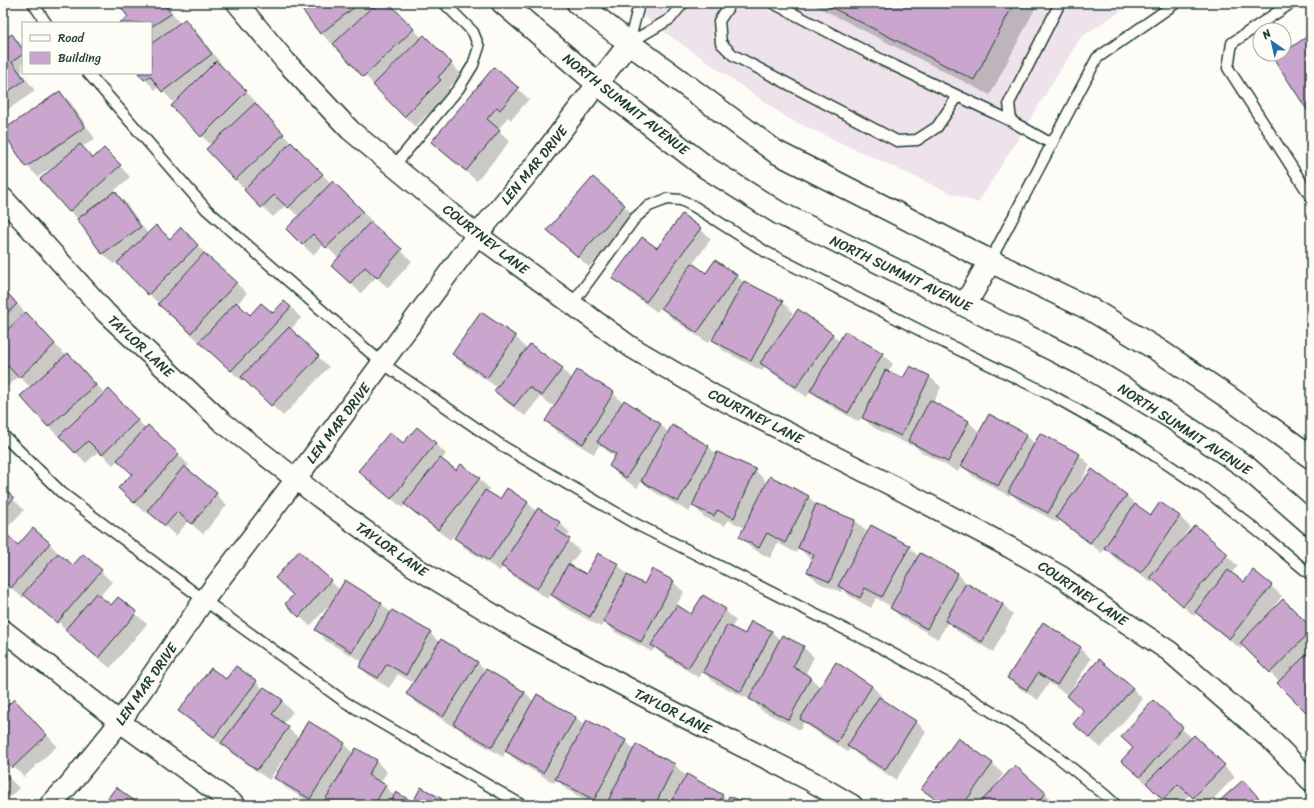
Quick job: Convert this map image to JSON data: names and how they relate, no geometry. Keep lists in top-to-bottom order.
{
  "streets": {
    "main road": ["NORTH SUMMIT AVENUE"],
    "street": ["LEN MAR DRIVE", "COURTNEY LANE", "TAYLOR LANE"]
  },
  "crossings": [
    ["NORTH SUMMIT AVENUE", "LEN MAR DRIVE"],
    ["LEN MAR DRIVE", "COURTNEY LANE"],
    ["LEN MAR DRIVE", "TAYLOR LANE"]
  ],
  "legend": ["Road", "Building"],
  "north": "top left"
}
